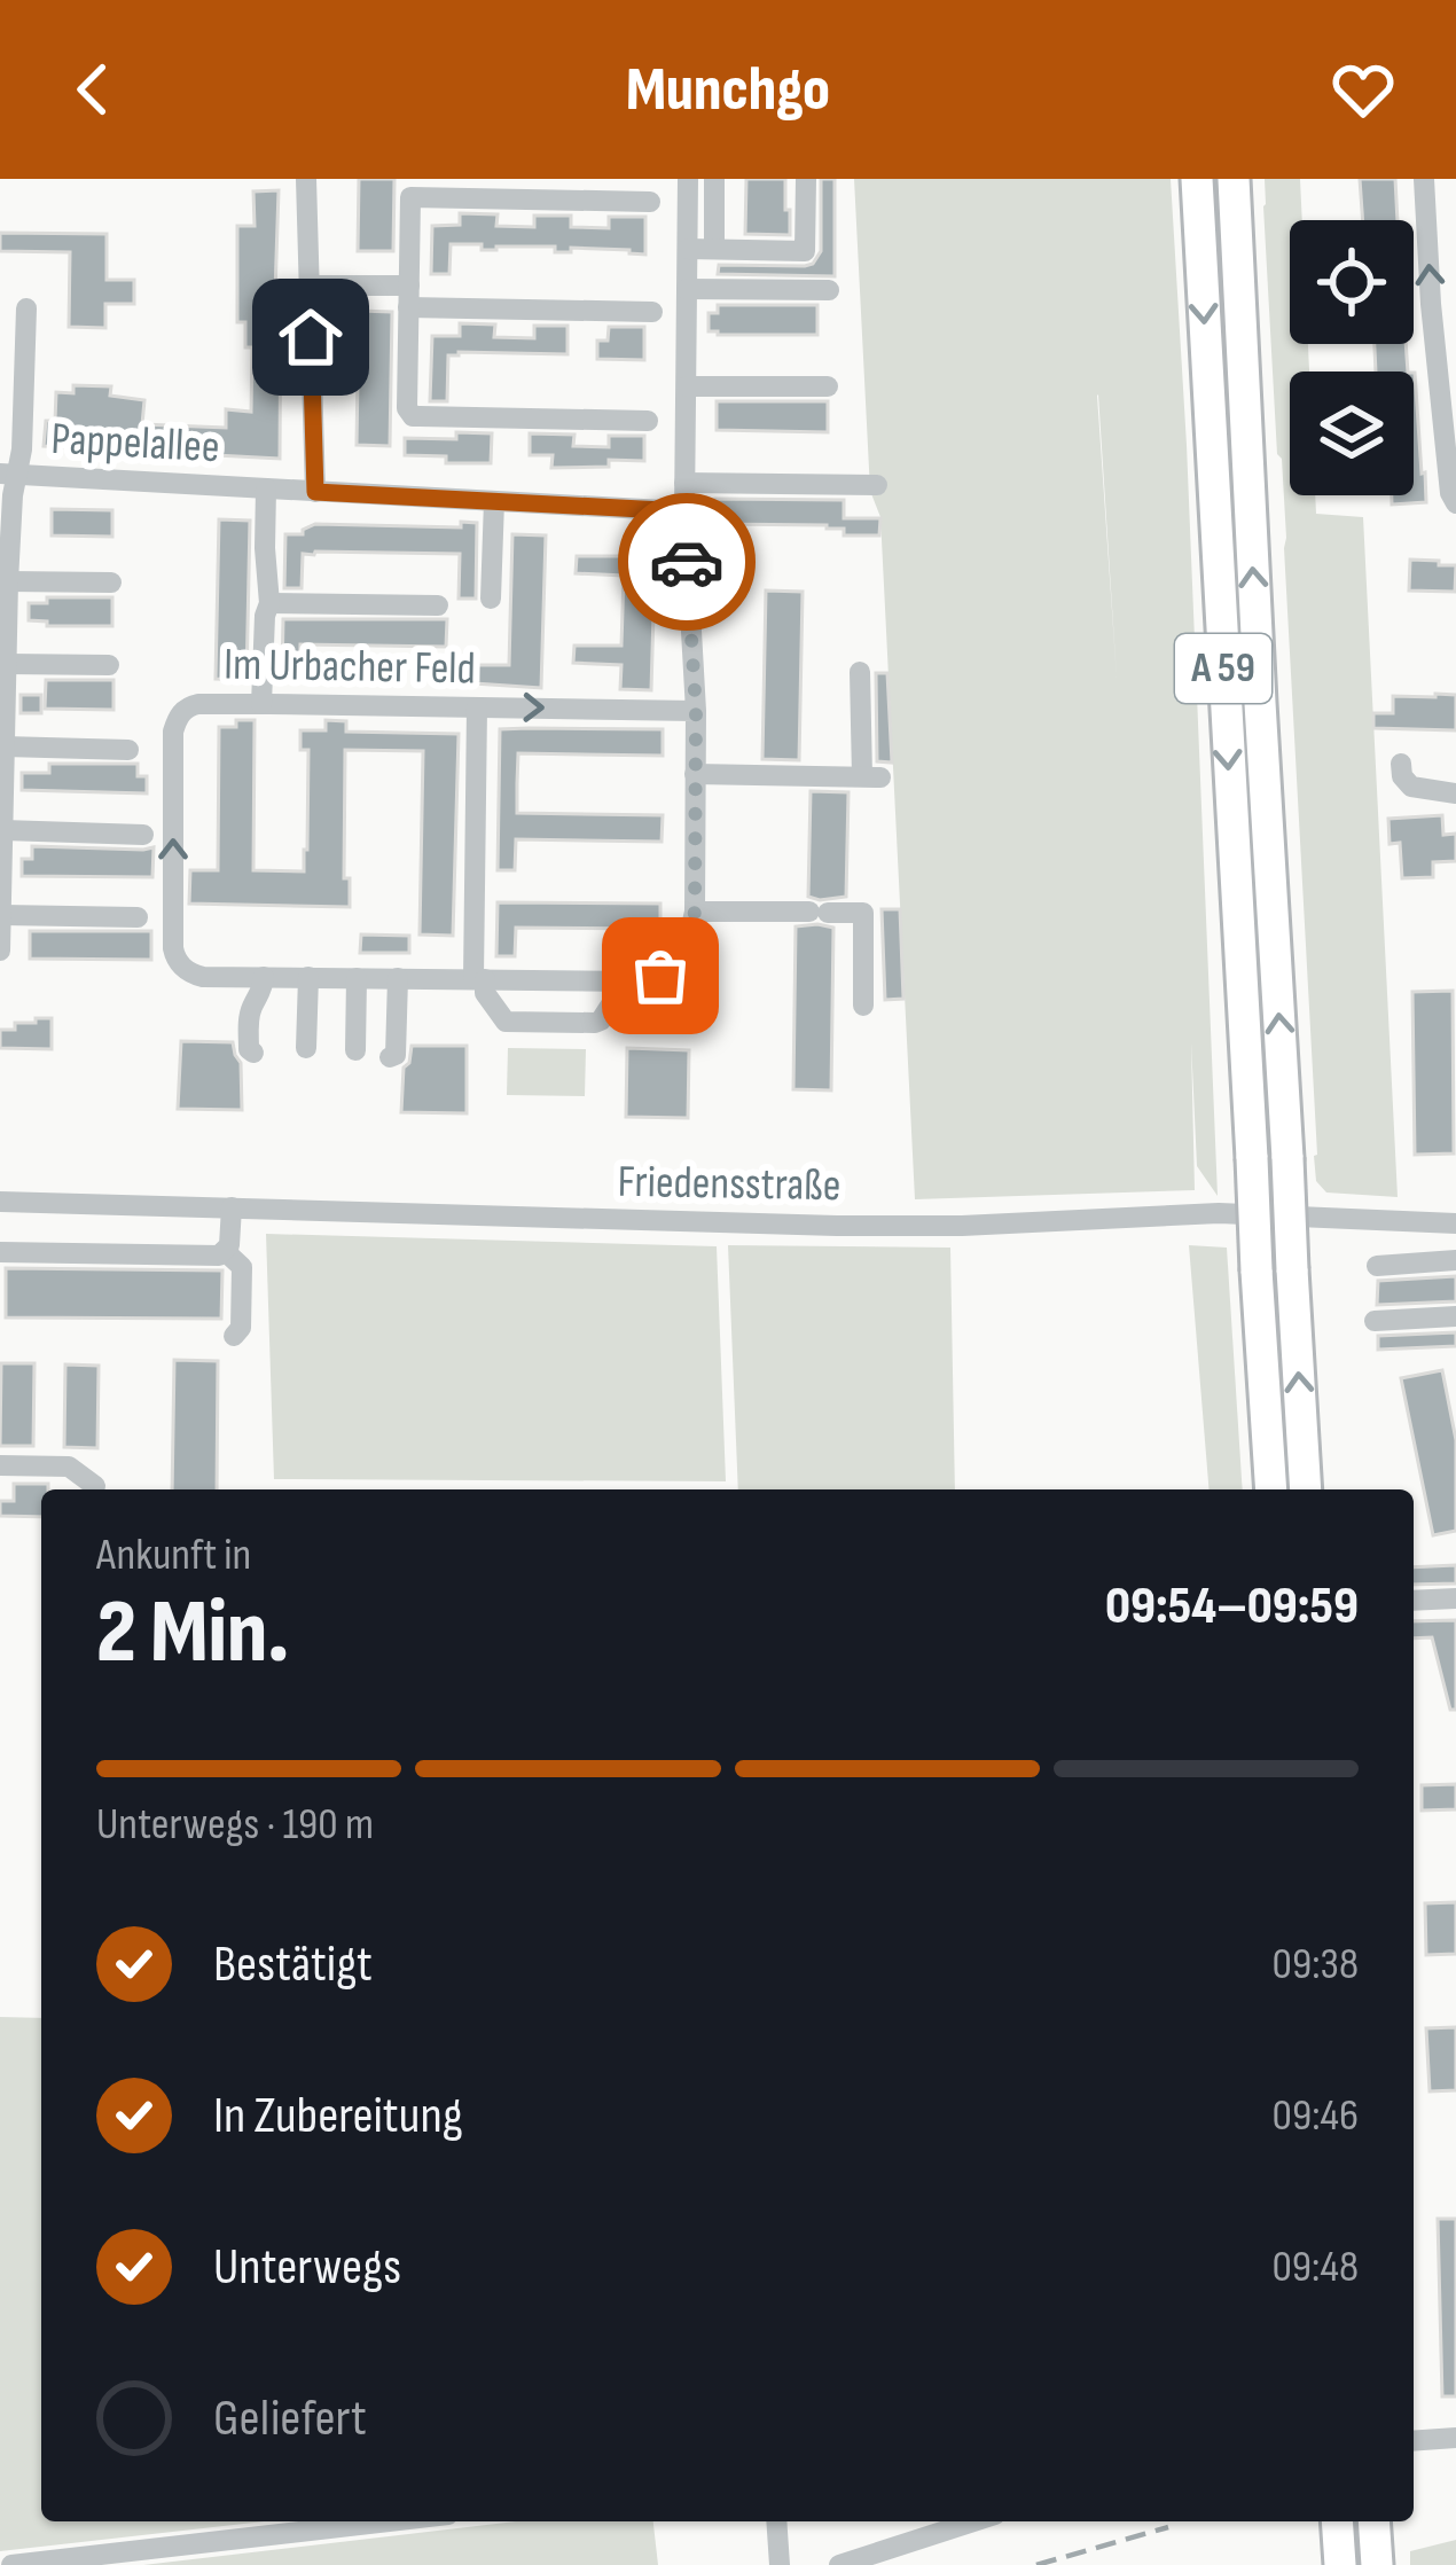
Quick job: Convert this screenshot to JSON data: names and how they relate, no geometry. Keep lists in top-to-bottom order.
{
  "streets": {
    "highway": ["A 59"],
    "street": ["Pappelallee", "Im Urbacher Feld", "Friedensstraße"]
  },
  "crossings": [
    ["Pappelallee", "Im Urbacher Feld"]
  ],
  "page": {
    "header": "Munchgo",
    "heading": ["2 Min.", "Ankunft in", "09:54–09:59"],
    "bar": "Unterwegs · 190 m",
    "list": [
      ["Bestätigt", "09:38"],
      ["In Zubereitung", "09:46"],
      ["Unterwegs", "09:48"],
      "Geliefert"
    ]
  }
}
